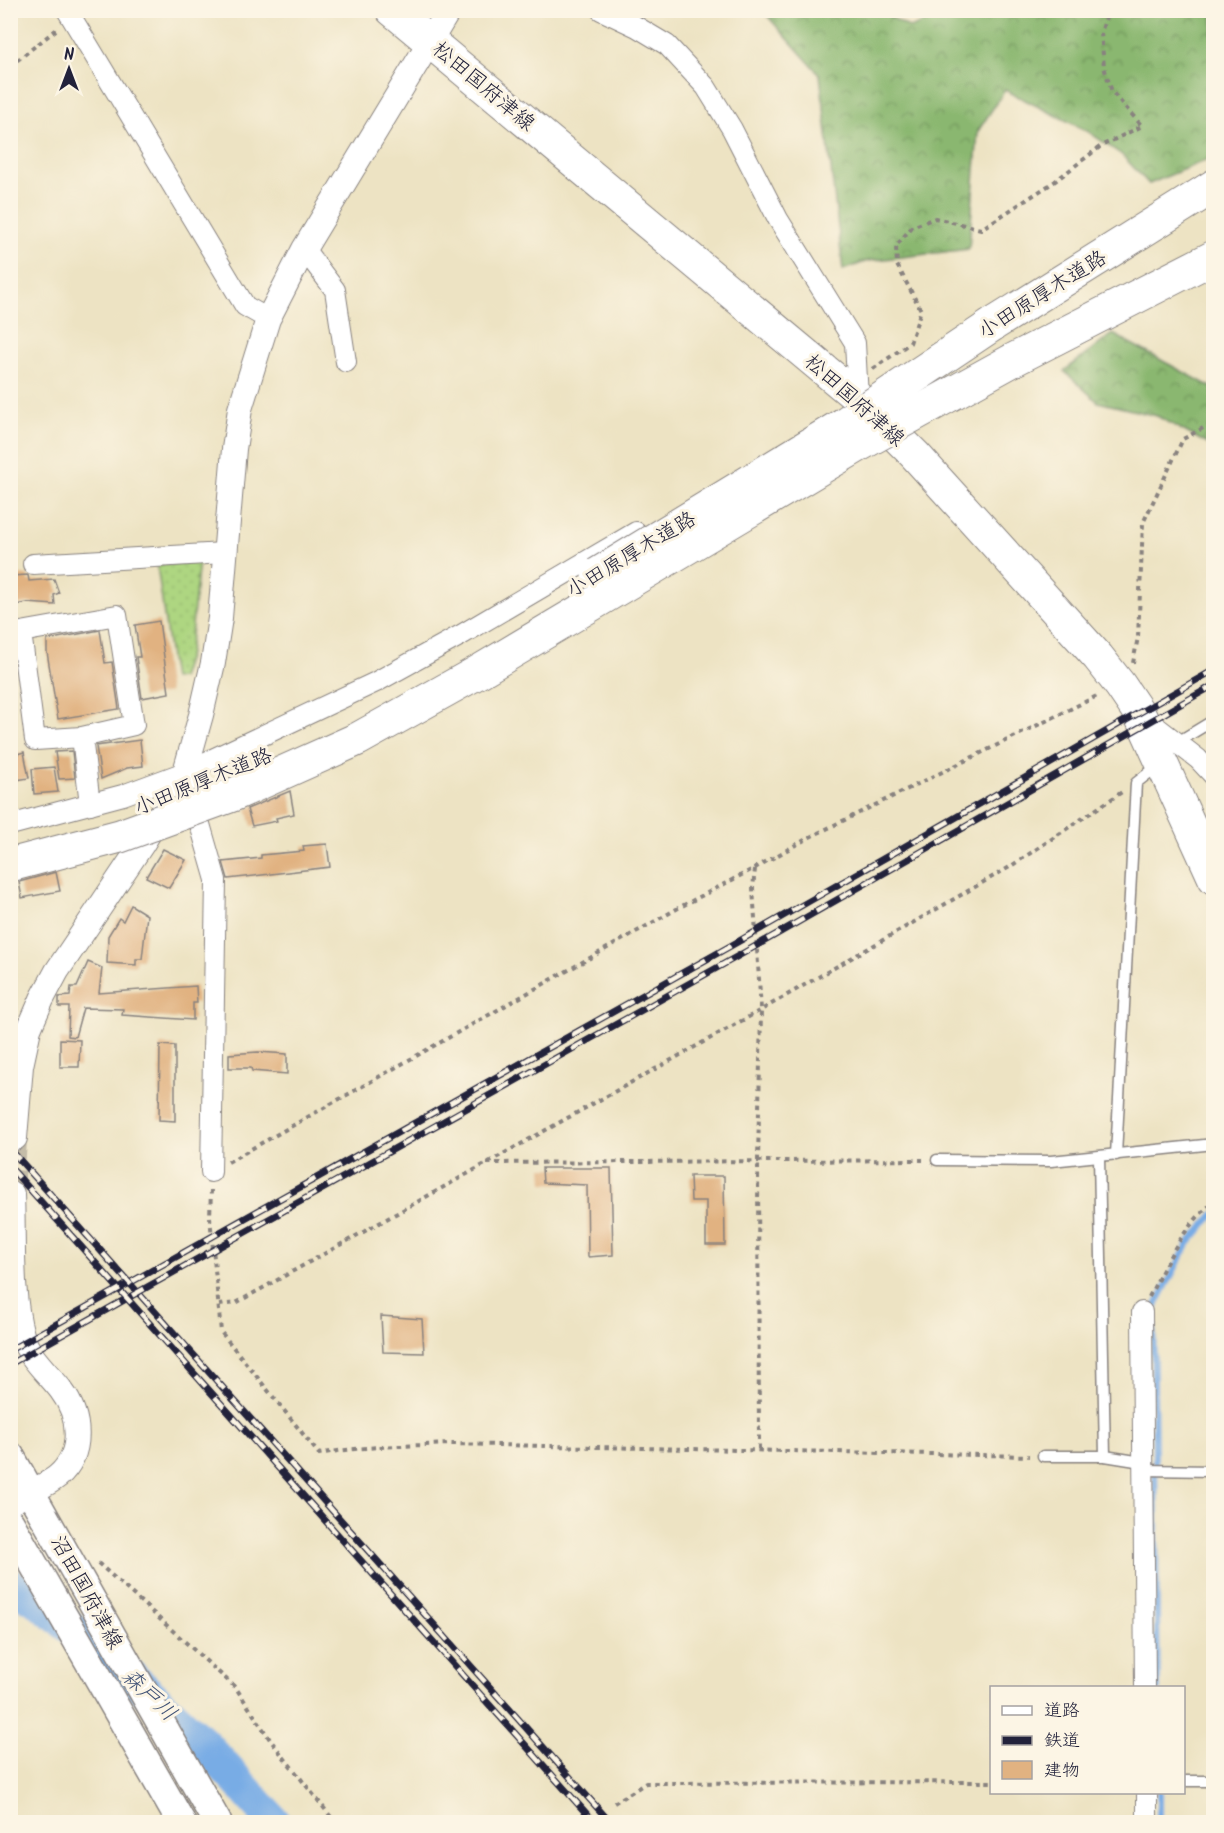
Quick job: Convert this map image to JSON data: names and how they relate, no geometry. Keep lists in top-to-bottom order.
{
  "streets": {
    "highway": ["小田原厚木道路"],
    "main road": ["松田国府津線", "沼田国府津線"]
  },
  "water": ["森戸川"],
  "legend": ["道路", "鉄道", "建物"],
  "north": "top"
}
